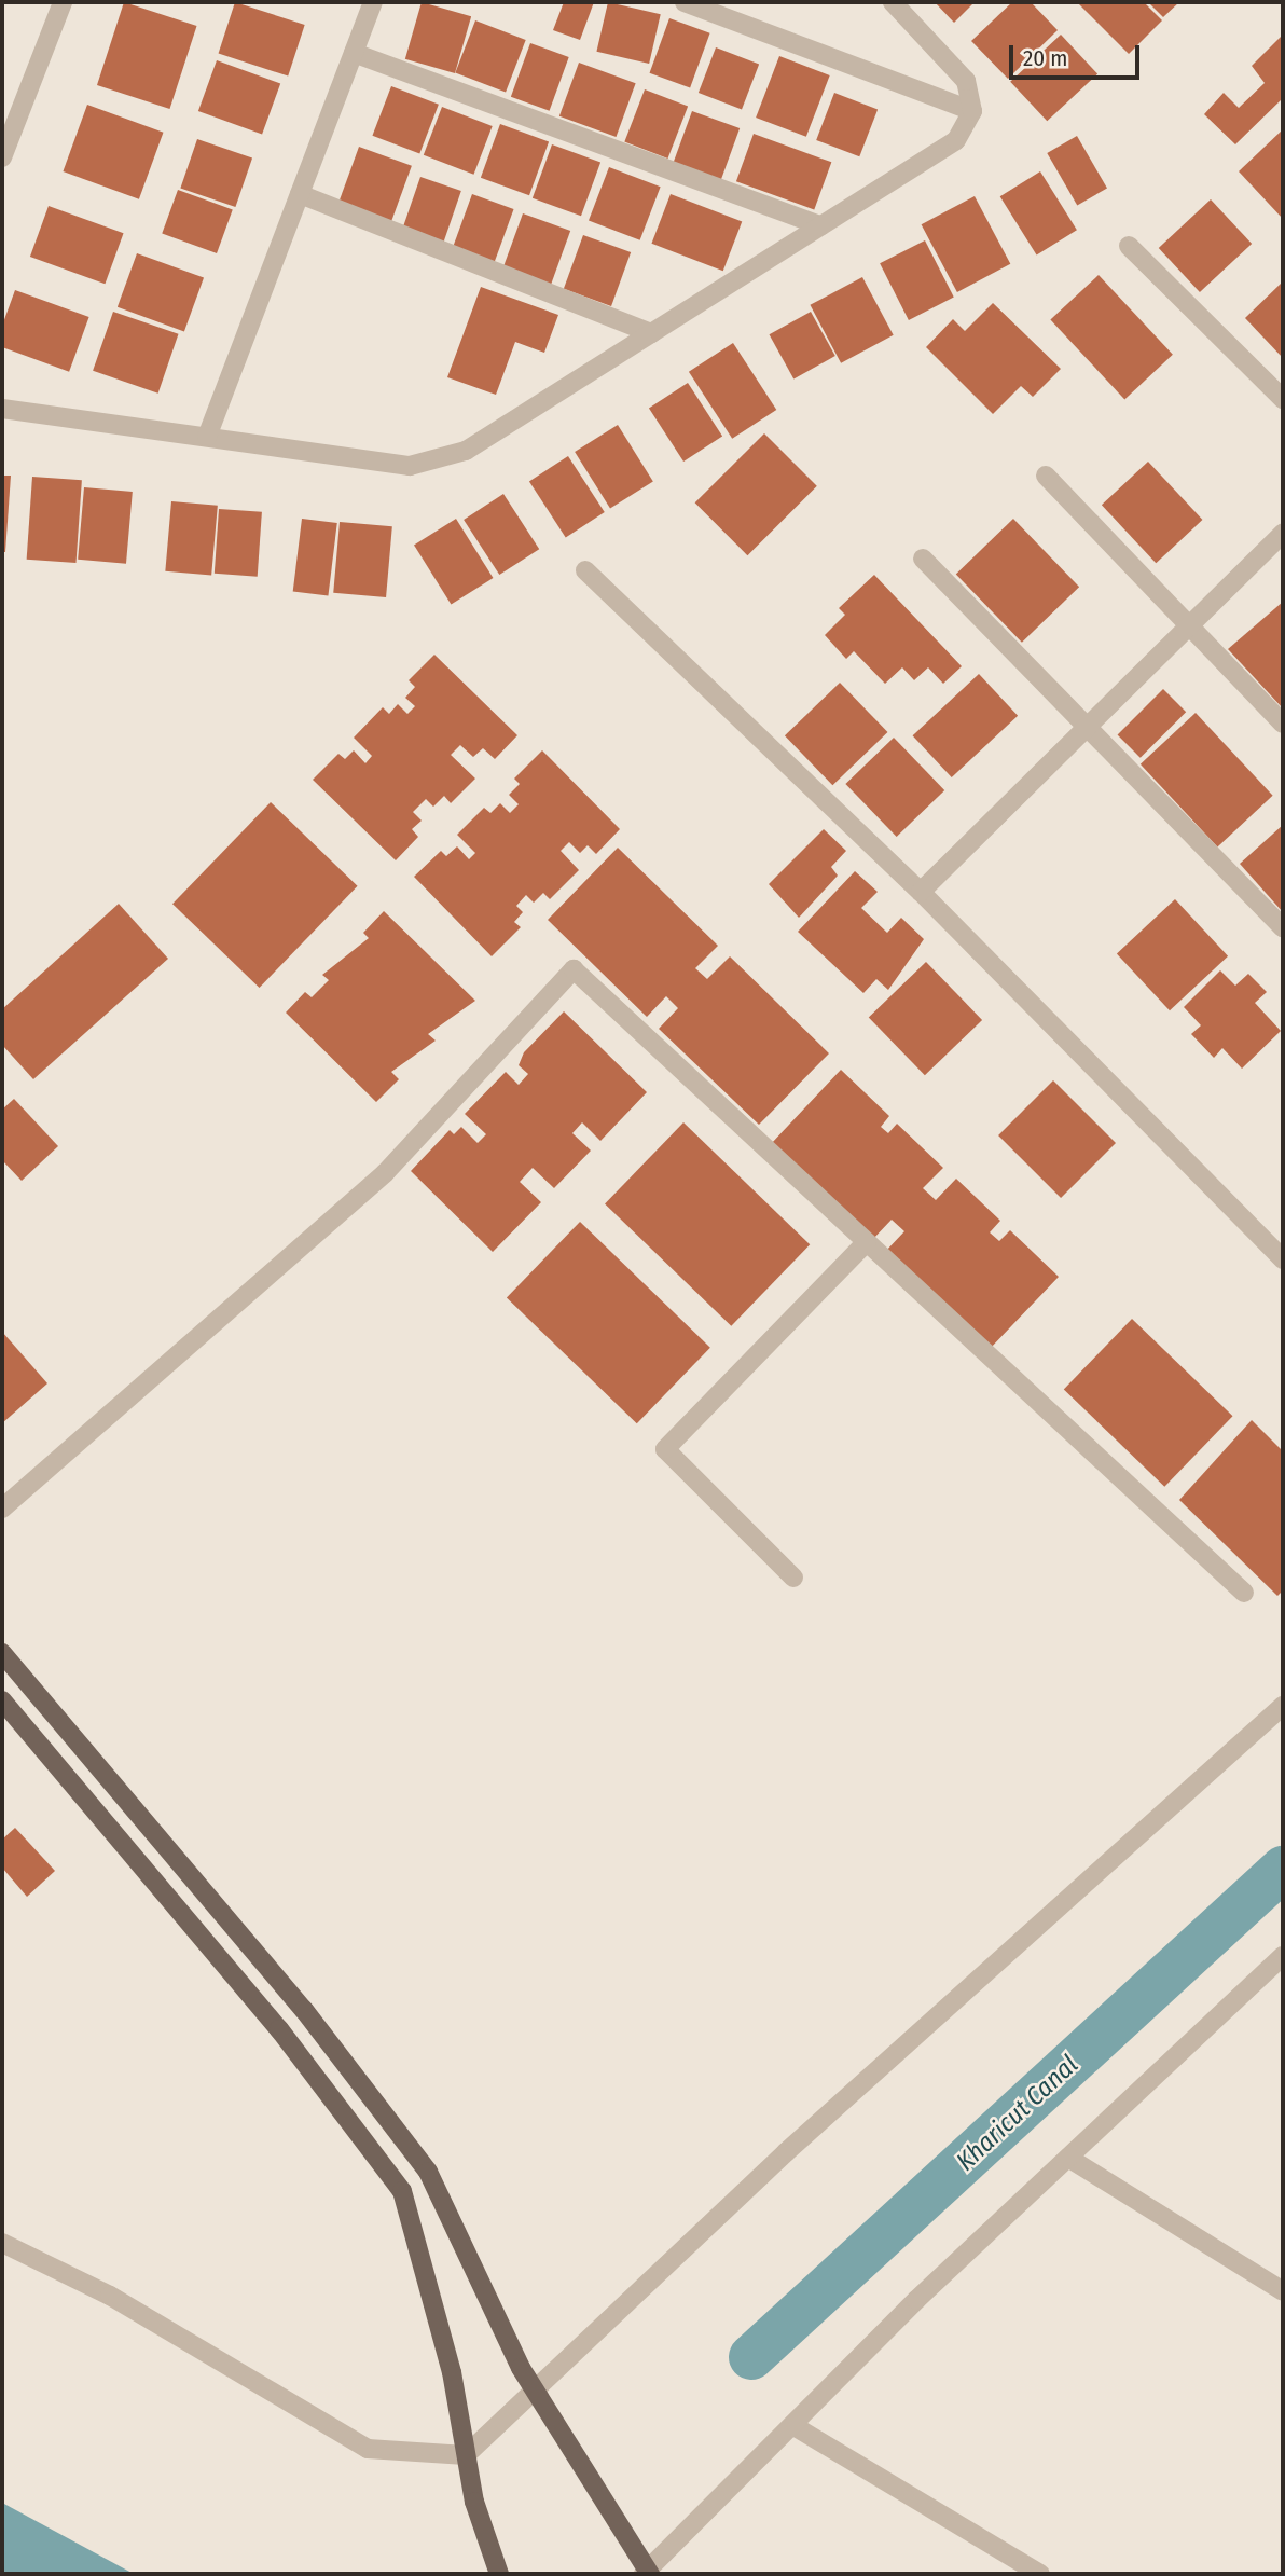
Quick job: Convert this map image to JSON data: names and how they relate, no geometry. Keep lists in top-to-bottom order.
{
  "water": ["Kharicut Canal"],
  "scale_bar": "20 m"
}
